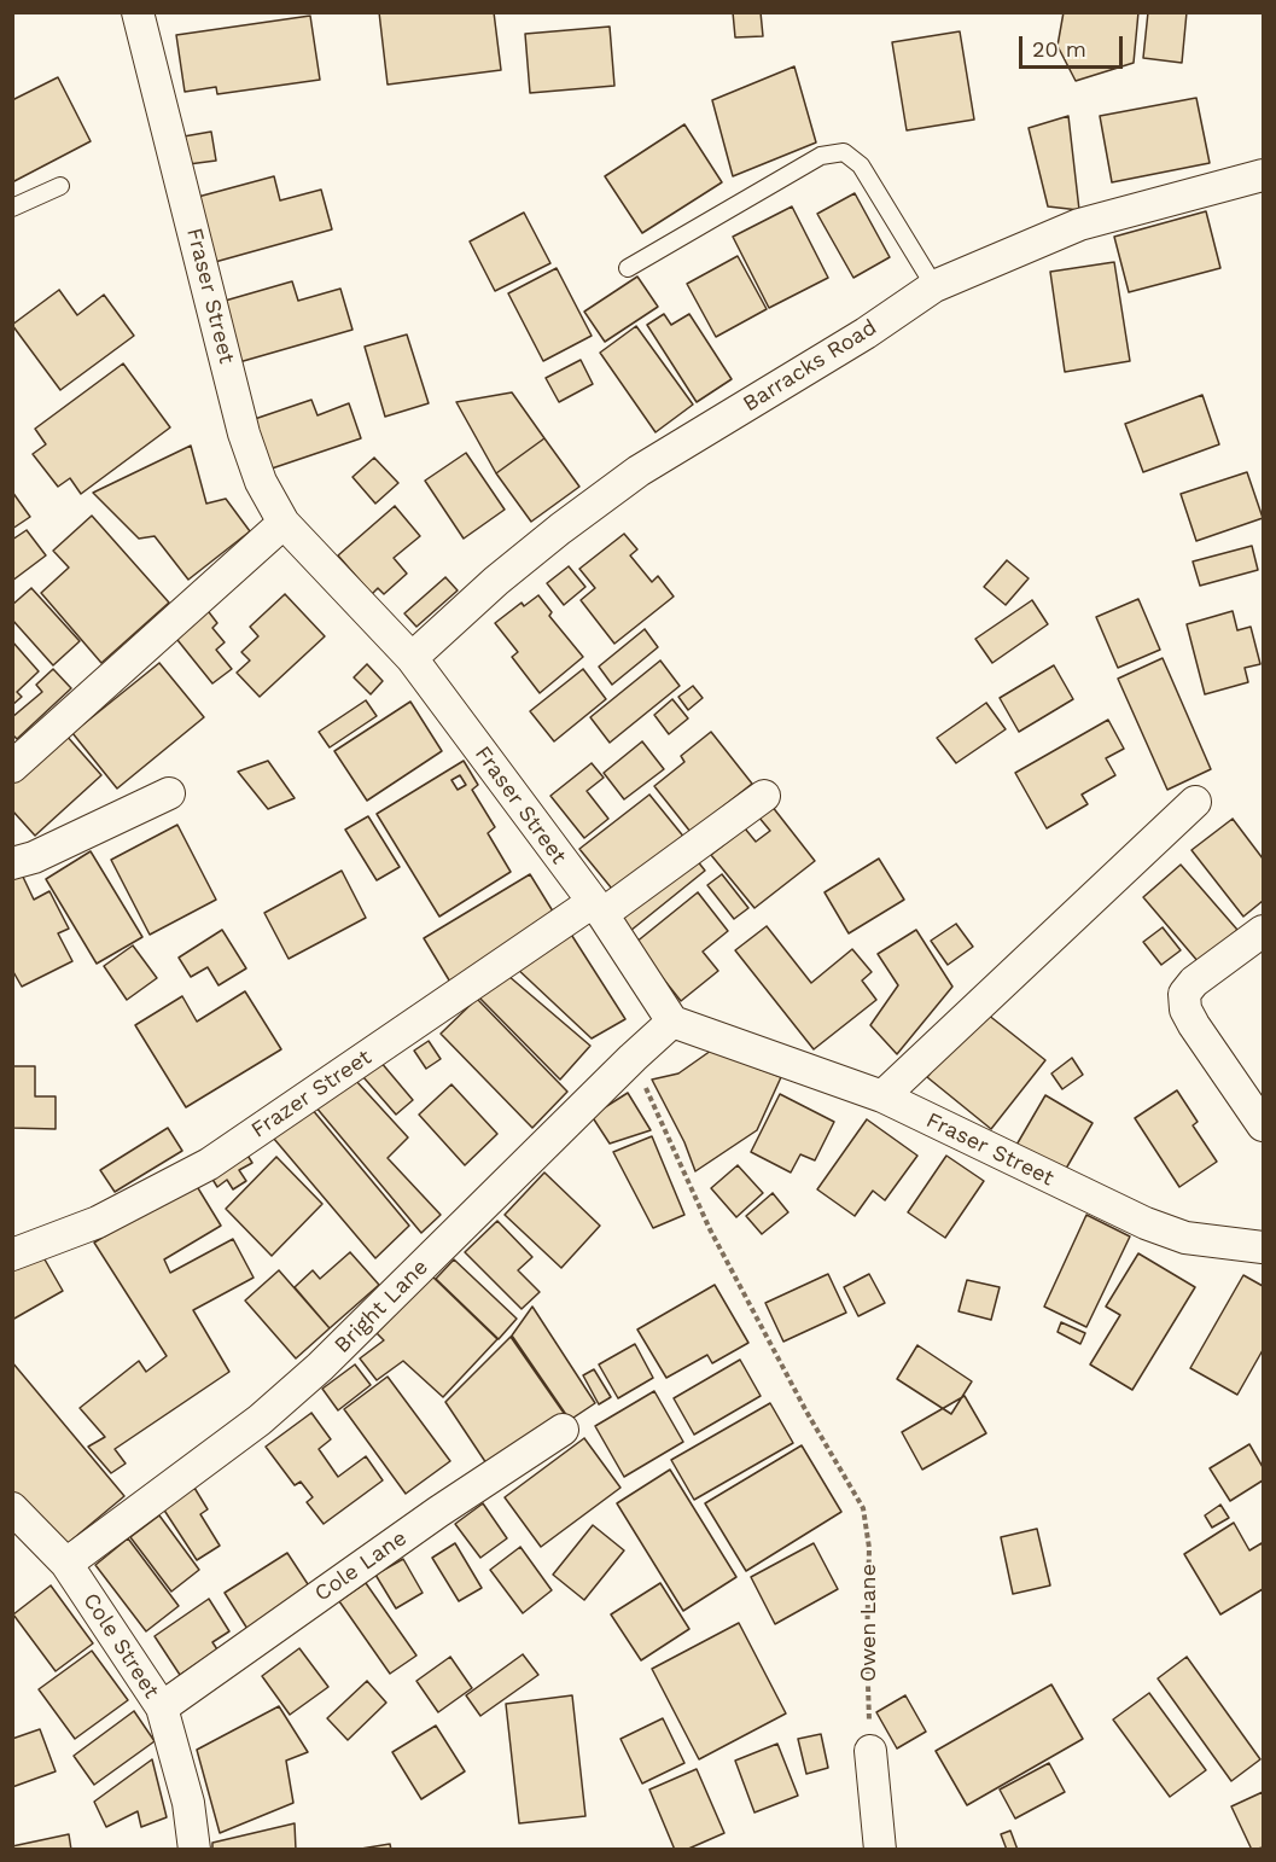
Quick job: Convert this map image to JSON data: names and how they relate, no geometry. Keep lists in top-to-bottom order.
{
  "streets": {
    "street": [
      "Fraser Street",
      "Barracks Road",
      "Frazer Street",
      "Bright Lane",
      "Cole Lane",
      "Cole Street"
    ],
    "path": ["Owen Lane"]
  },
  "crossings": [
    ["Fraser Street", "Barracks Road"],
    ["Fraser Street", "Frazer Street"],
    ["Fraser Street", "Bright Lane"],
    ["Bright Lane", "Owen Lane"],
    ["Bright Lane", "Cole Street"],
    ["Cole Lane", "Cole Street"]
  ],
  "scale_bar": "20 m"
}
